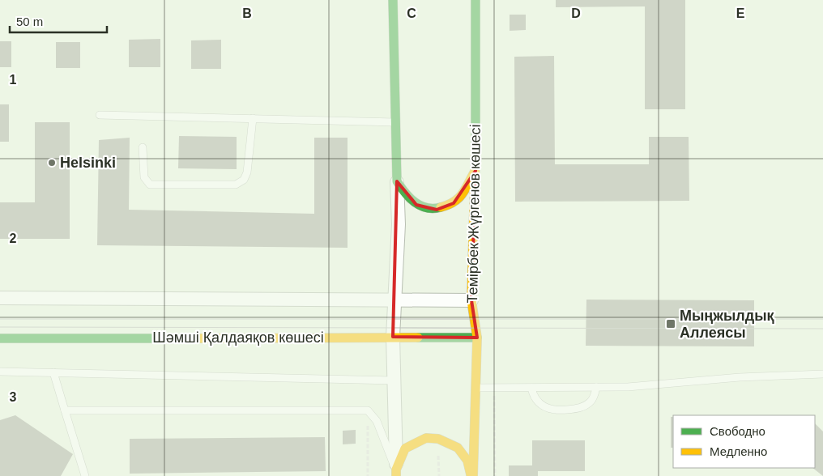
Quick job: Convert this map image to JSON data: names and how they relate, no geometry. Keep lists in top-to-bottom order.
{
  "streets": {
    "street": ["Темірбек Жүргенов көшесі", "Шәмші Қалдаяқов көшесі"]
  },
  "crossings": [
    ["Темірбек Жүргенов көшесі", "Шәмші Қалдаяқов көшесі"]
  ],
  "places": {
    "other": ["Helsinki"],
    "transit": ["Мыңжылдық Аллеясы"]
  },
  "legend": ["Свободно", "Медленно"],
  "scale_bar": "50 m",
  "grid": {
    "columns": [
      "B",
      "C",
      "D",
      "E"
    ],
    "rows": ["1", "2", "3"]
  }
}
